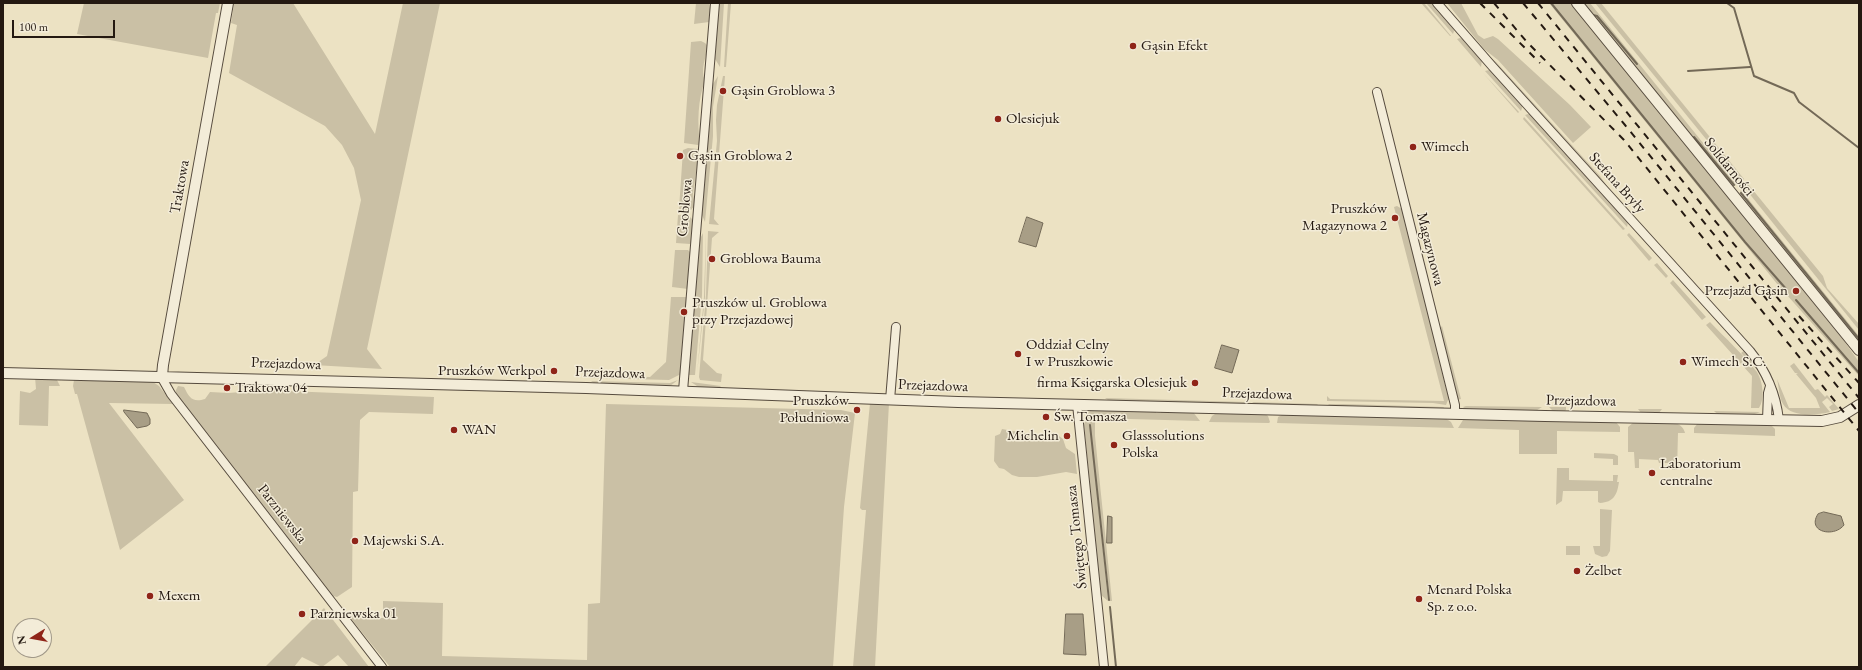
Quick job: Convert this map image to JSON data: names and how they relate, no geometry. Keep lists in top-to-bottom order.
{
  "streets": {
    "street": [
      "Solidarności",
      "Stefana Bryły",
      "Traktowa",
      "Groblowa",
      "Magazynowa",
      "Przejazdowa",
      "Parzniewska",
      "Świętego Tomasza"
    ]
  },
  "crossings": [
    ["Stefana Bryły", "Przejazdowa"],
    ["Traktowa", "Przejazdowa"],
    ["Traktowa", "Parzniewska"],
    ["Groblowa", "Przejazdowa"],
    ["Magazynowa", "Przejazdowa"],
    ["Przejazdowa", "Parzniewska"],
    ["Przejazdowa", "Świętego Tomasza"]
  ],
  "places": [
    "Gąsin Efekt",
    "Gąsin Groblowa 3",
    "Olesiejuk",
    "Wimech",
    "Gąsin Groblowa 2",
    "Pruszków Magazynowa 2",
    "Groblowa Bauma",
    "Przejazd Gąsin",
    "Pruszków ul. Groblowa przy Przejazdowej",
    "Oddział Celny I w Pruszkowie",
    "Wimech S.C.",
    "Pruszków Werkpol",
    "firma Księgarska Olesiejuk",
    "Traktowa 04",
    "Pruszków Południowa",
    "Św. Tomasza",
    "WAN",
    "Michelin",
    "Glasssolutions Polska",
    "Laboratorium centralne",
    "Majewski S.A.",
    "Żelbet",
    "Mexem",
    "Menard Polska Sp. z o.o.",
    "Parzniewska 01"
  ],
  "scale_bar": "100 m",
  "north": "left"
}
